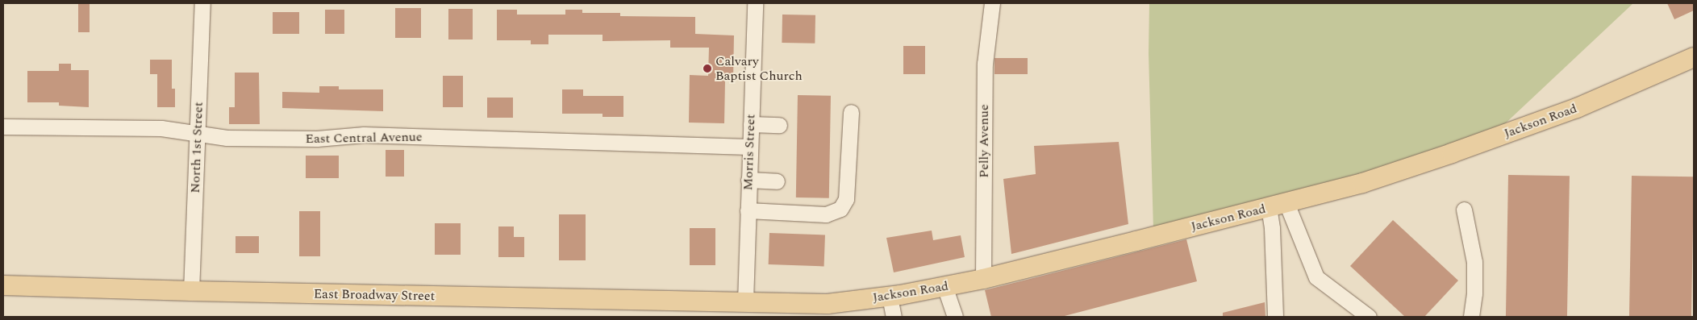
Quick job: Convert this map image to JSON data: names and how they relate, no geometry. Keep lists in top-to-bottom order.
{
  "streets": {
    "main road": ["Jackson Road", "East Broadway Street"],
    "street": [
      "East Central Avenue",
      "Pelly Avenue",
      "North 1st Street",
      "Morris Street"
    ]
  },
  "crossings": [
    ["Jackson Road", "Pelly Avenue"],
    ["Jackson Road", "Morris Street"],
    ["Jackson Road", "East Broadway Street"],
    ["East Central Avenue", "North 1st Street"],
    ["East Central Avenue", "Morris Street"],
    ["North 1st Street", "East Broadway Street"],
    ["Morris Street", "East Broadway Street"]
  ],
  "places": ["Calvary Baptist Church"]
}
